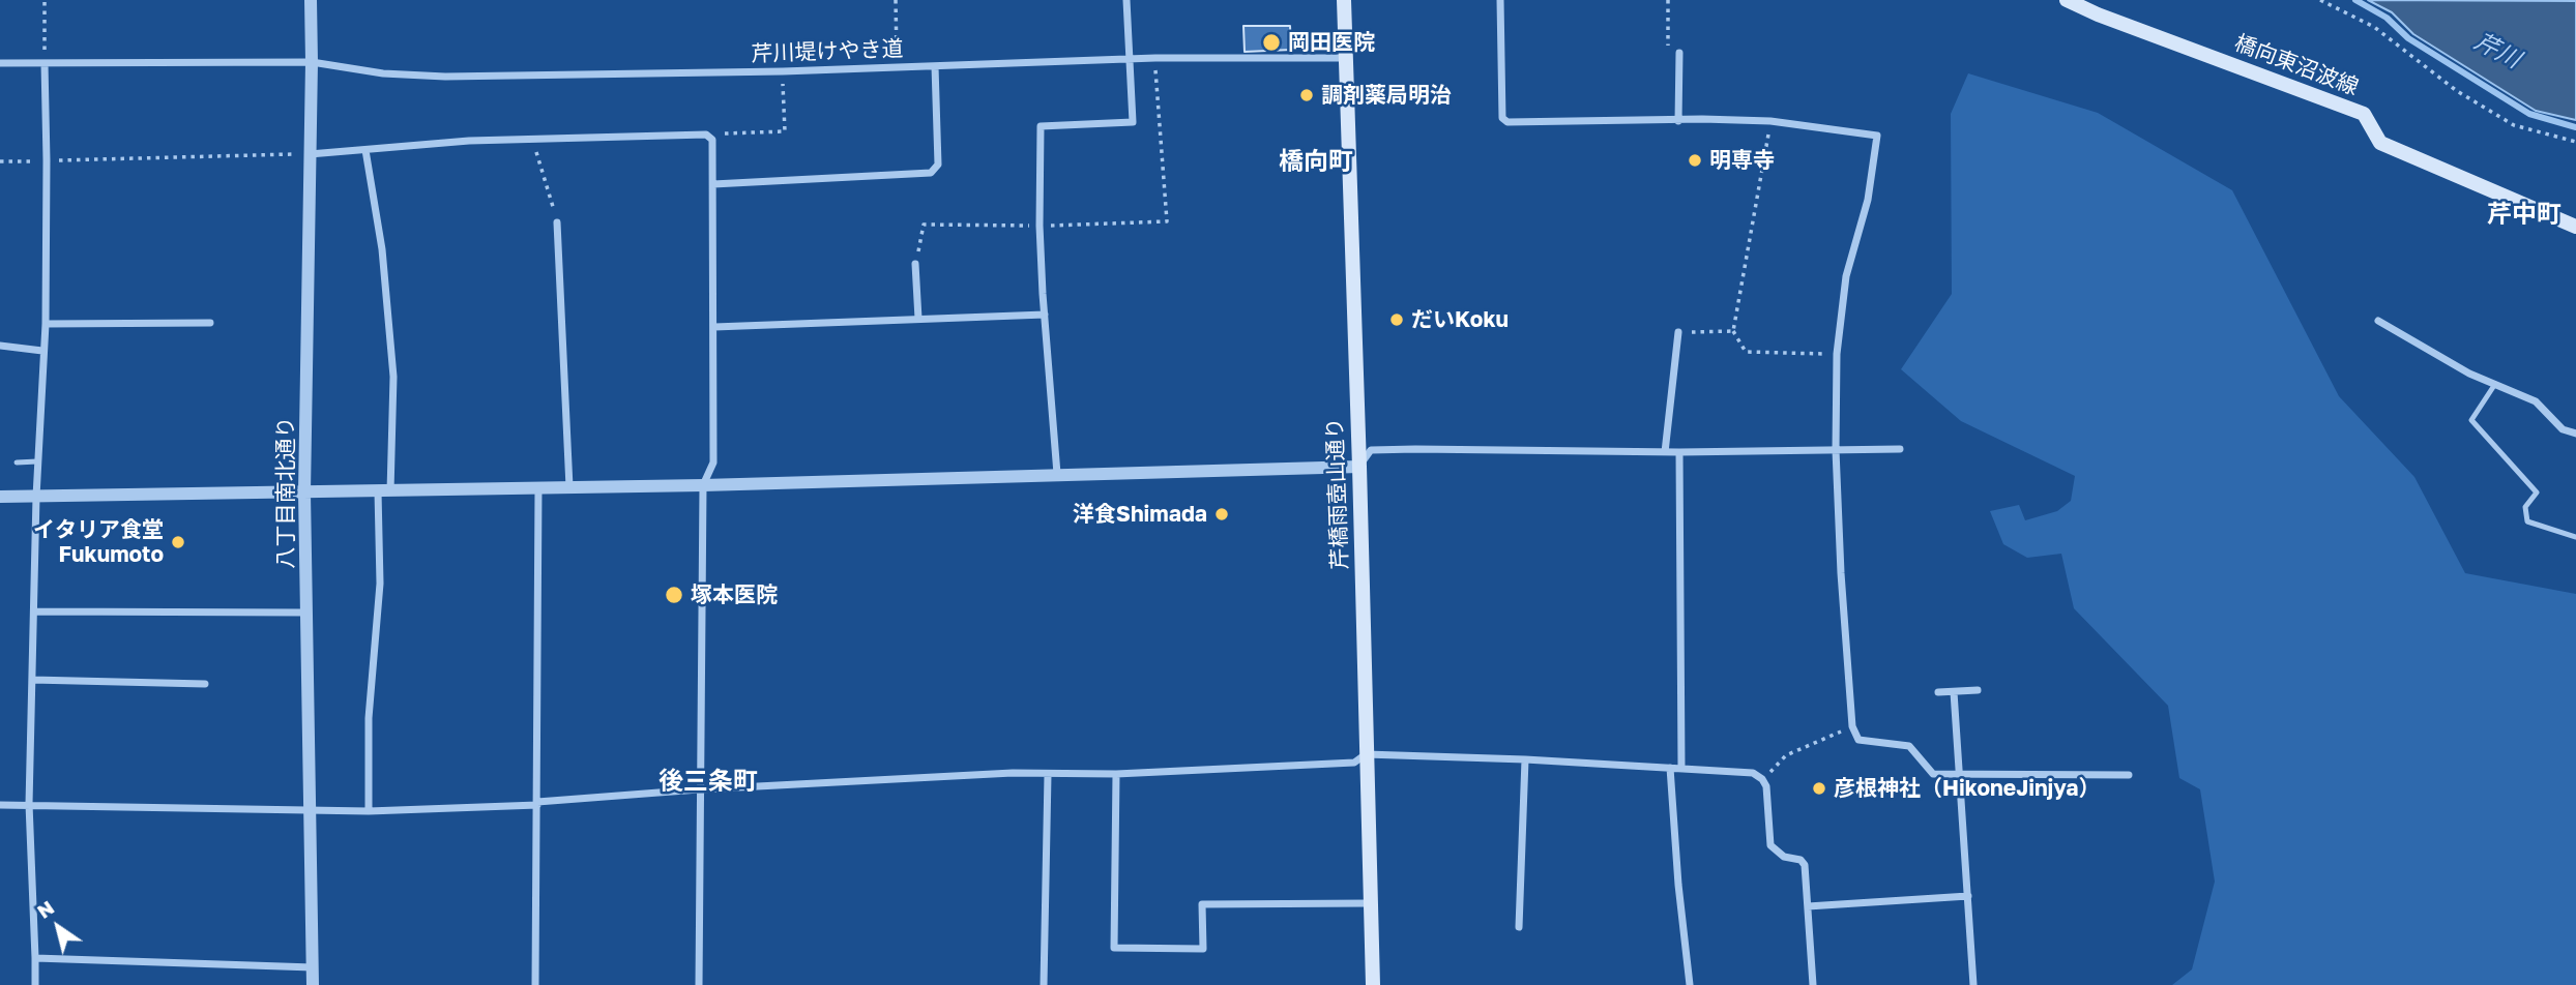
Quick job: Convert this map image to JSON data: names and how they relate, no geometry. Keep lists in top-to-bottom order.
{
  "streets": {
    "main road": ["橋向東沼波線", "芹橋雨壺山通り"],
    "street": ["芹川堤けやき道", "八丁目南北通り"]
  },
  "crossings": [
    ["芹川堤けやき道", "八丁目南北通り"],
    ["芹川堤けやき道", "芹橋雨壺山通り"]
  ],
  "districts": ["橋向町", "芹中町", "後三条町"],
  "water": ["芹川"],
  "places": [
    "岡田医院",
    "調剤薬局明治",
    "明専寺",
    "だいKoku",
    "洋食Shimada",
    "イタリア食堂 Fukumoto",
    "塚本医院",
    "彦根神社（HikoneJinjya）"
  ],
  "north": "top left"
}
